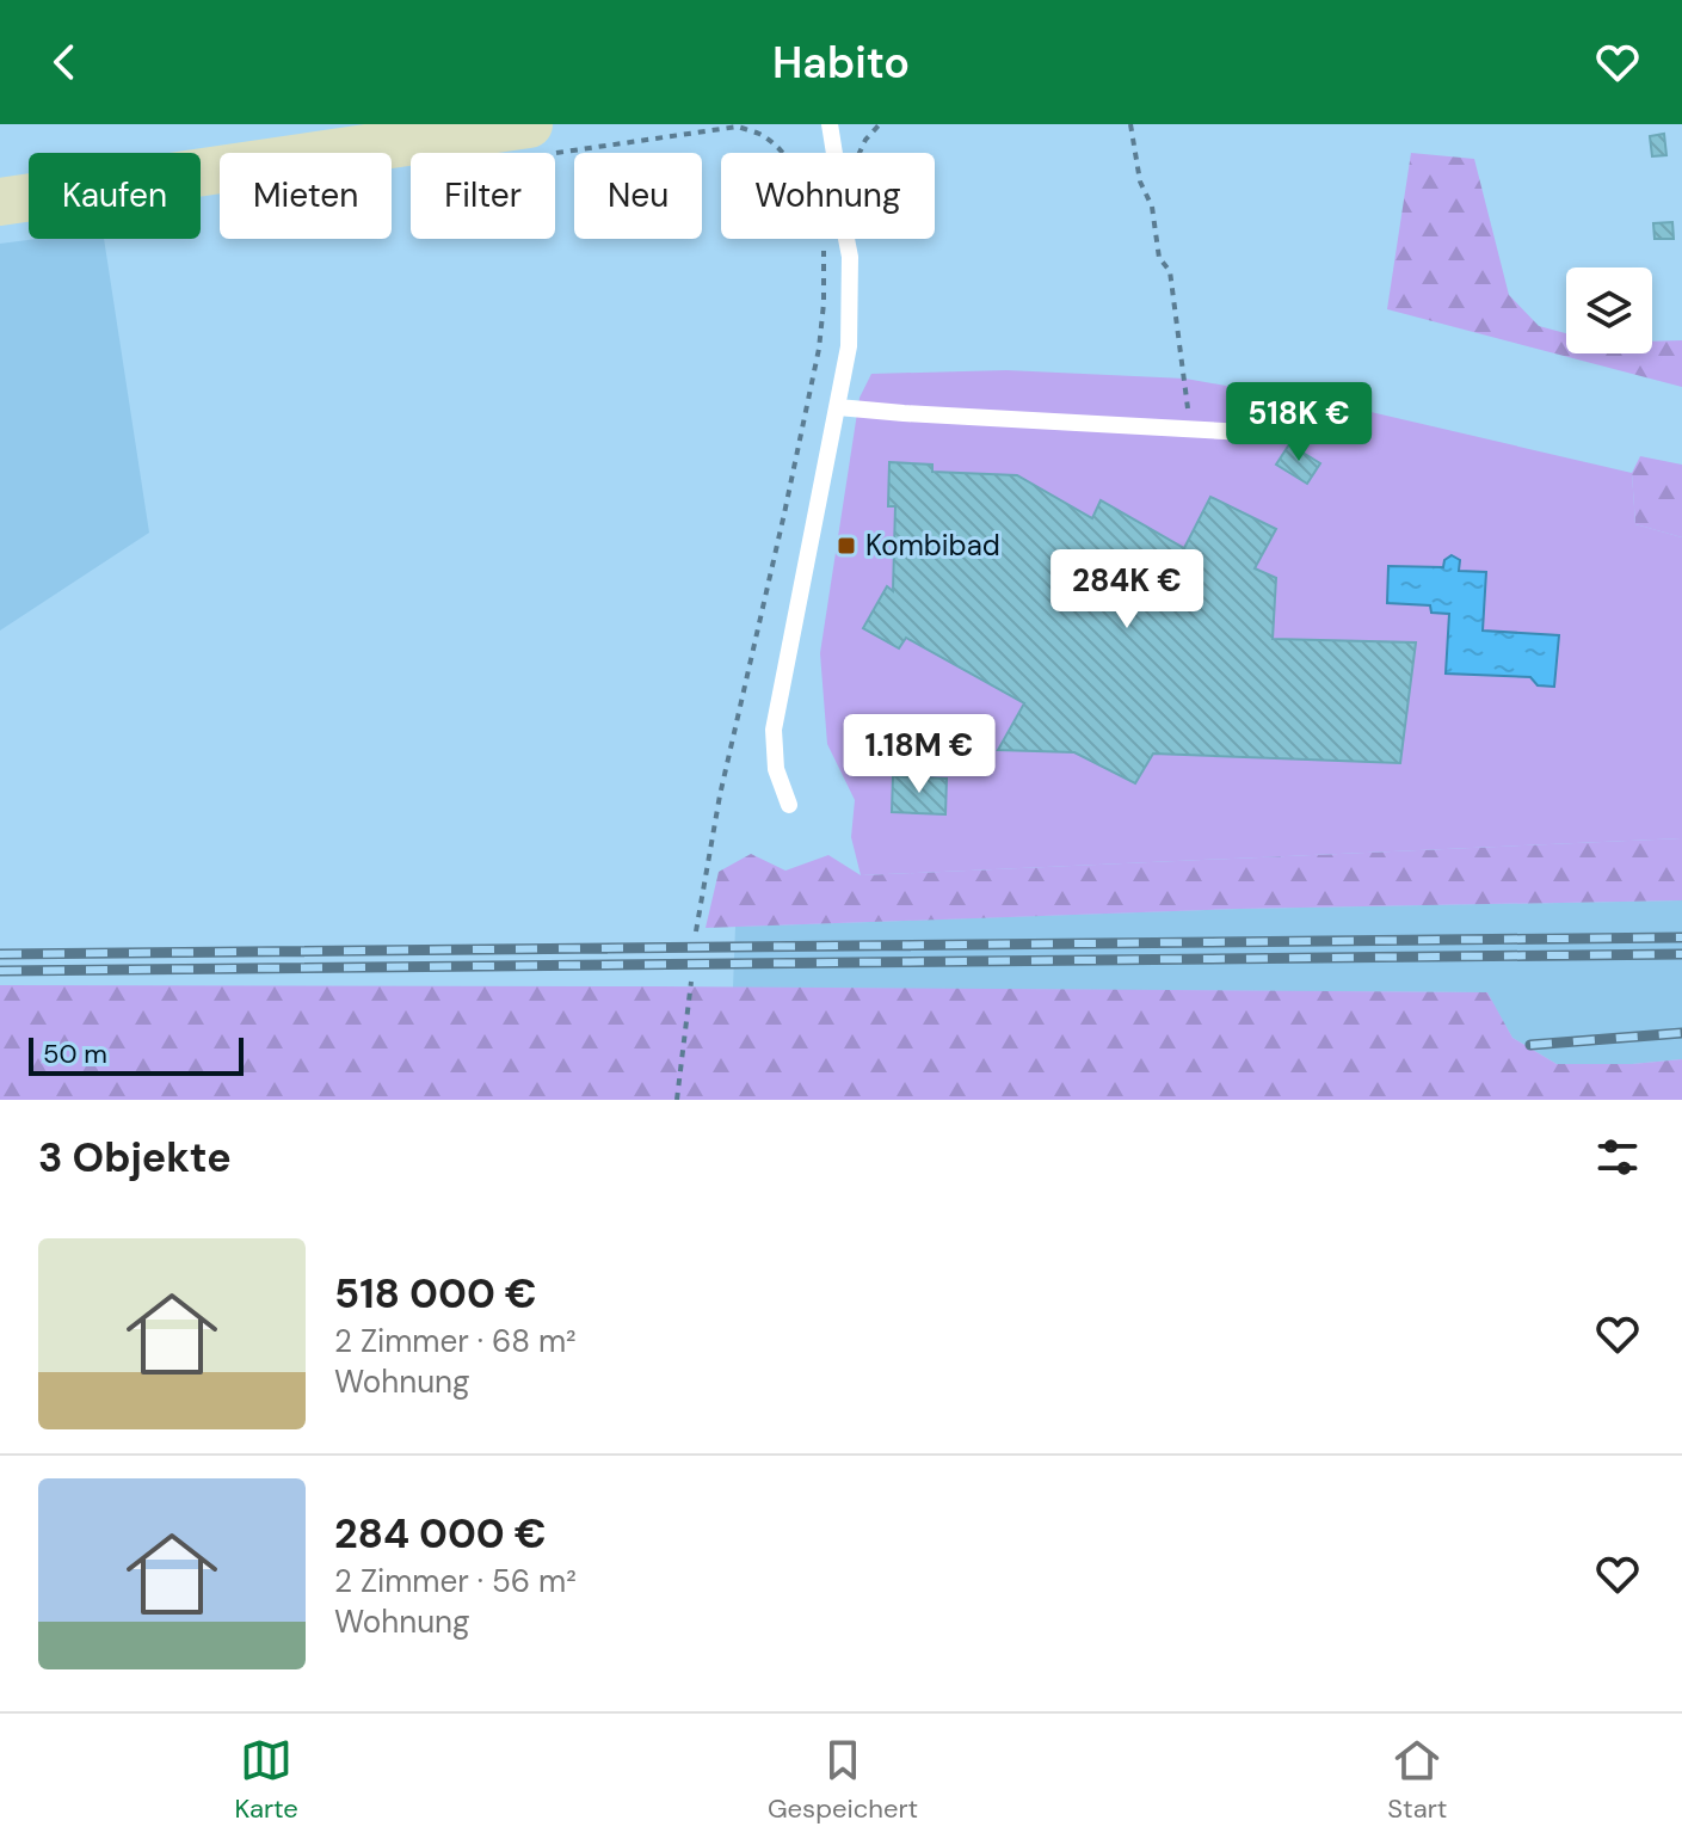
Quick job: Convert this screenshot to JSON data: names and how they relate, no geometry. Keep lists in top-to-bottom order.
{
  "places": {
    "transit": ["Kombibad"]
  },
  "scale_bar": "50 m",
  "page": {
    "header": "Habito",
    "chip": [
      "Kaufen",
      "Mieten",
      "Filter",
      "Neu",
      "Wohnung"
    ],
    "price": ["518K €", "284K €", "1.18M €"],
    "scale": "50 m",
    "heading": "3 Objekte",
    "list": [
      {
        "name": "518 000 €",
        "note": "2 Zimmer · 68 m² · Wohnung"
      },
      {
        "name": "284 000 €",
        "note": "2 Zimmer · 56 m² · Wohnung"
      }
    ],
    "tabs": ["Karte", "Gespeichert", "Start"]
  }
}
